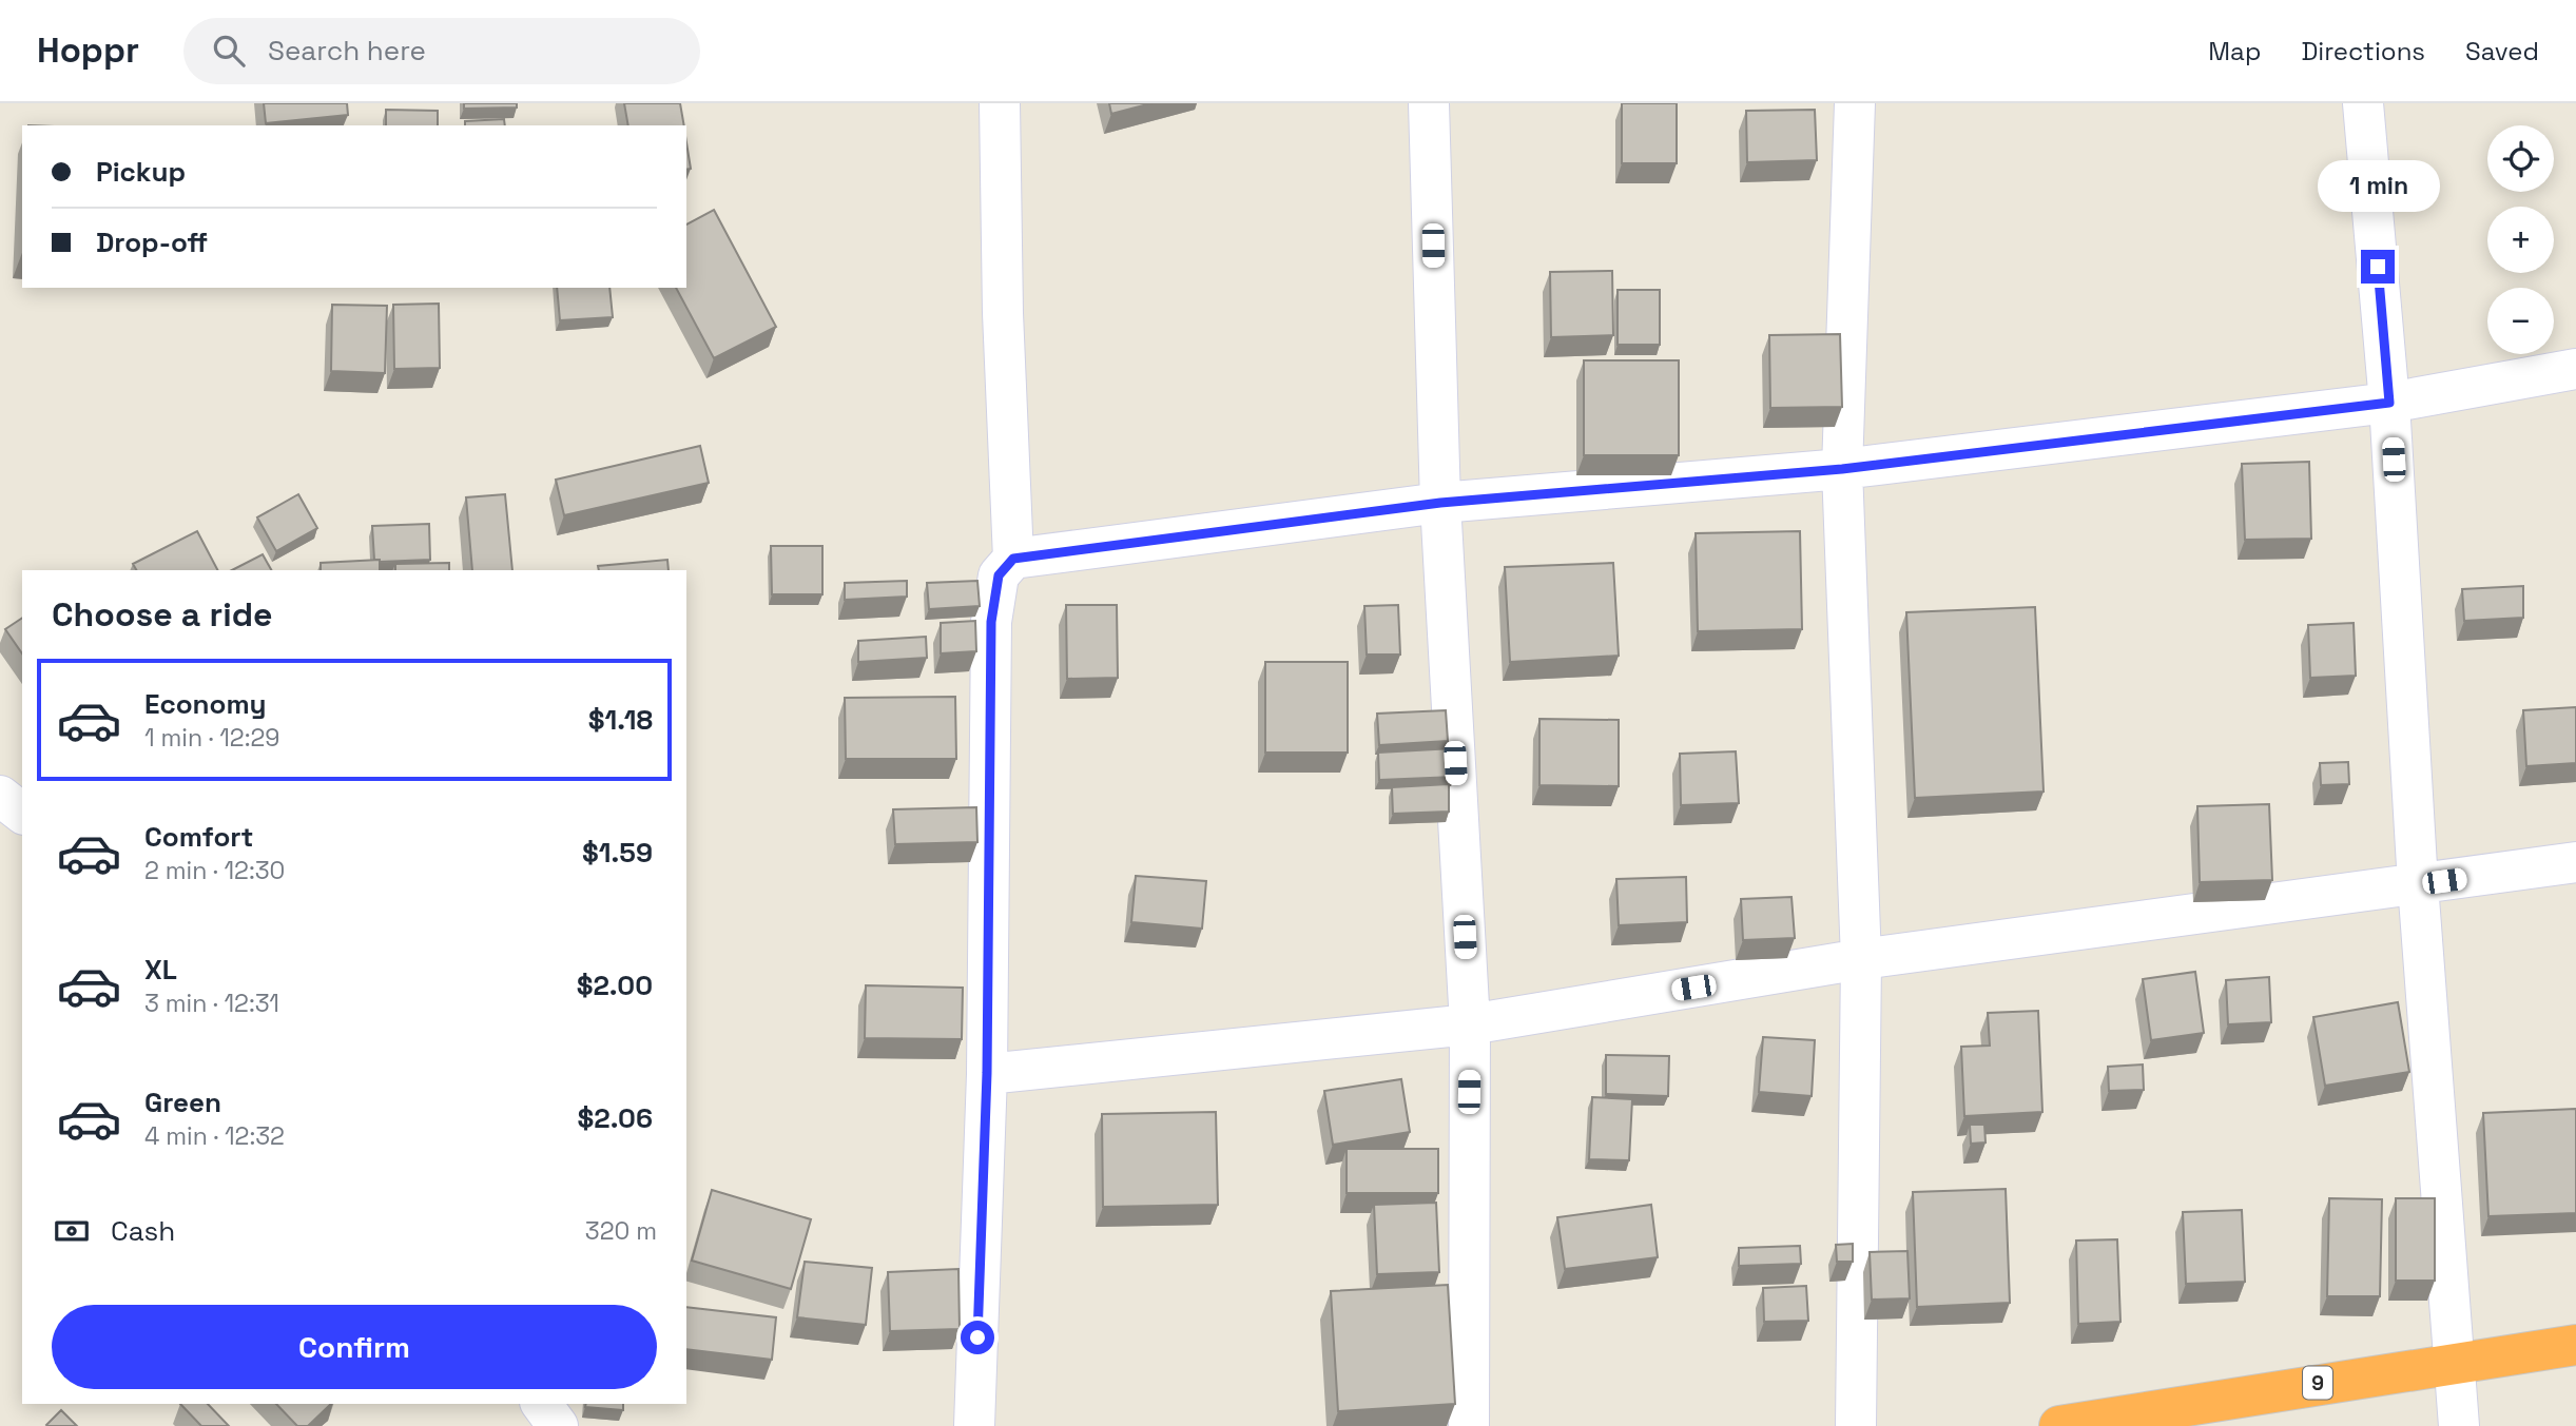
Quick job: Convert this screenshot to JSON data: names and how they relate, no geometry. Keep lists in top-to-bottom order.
{
  "streets": {
    "highway": ["9"]
  },
  "page": {
    "header": "Hoppr",
    "search": "Search here",
    "nav": ["Map", "Directions", "Saved"],
    "map_buttons": ["+", "−"],
    "banner": ["Pickup", "Drop-off"],
    "bubble": "1 min",
    "heading": "Choose a ride",
    "list": [
      {
        "name": "Economy",
        "note": "1 min · 12:29",
        "value": "$1.18"
      },
      {
        "name": "Comfort",
        "note": "2 min · 12:30",
        "value": "$1.59"
      },
      {
        "name": "XL",
        "note": "3 min · 12:31",
        "value": "$2.00"
      },
      {
        "name": "Green",
        "note": "4 min · 12:32",
        "value": "$2.06"
      }
    ],
    "pay": ["Cash", "320 m"],
    "buttons": "Confirm"
  }
}
